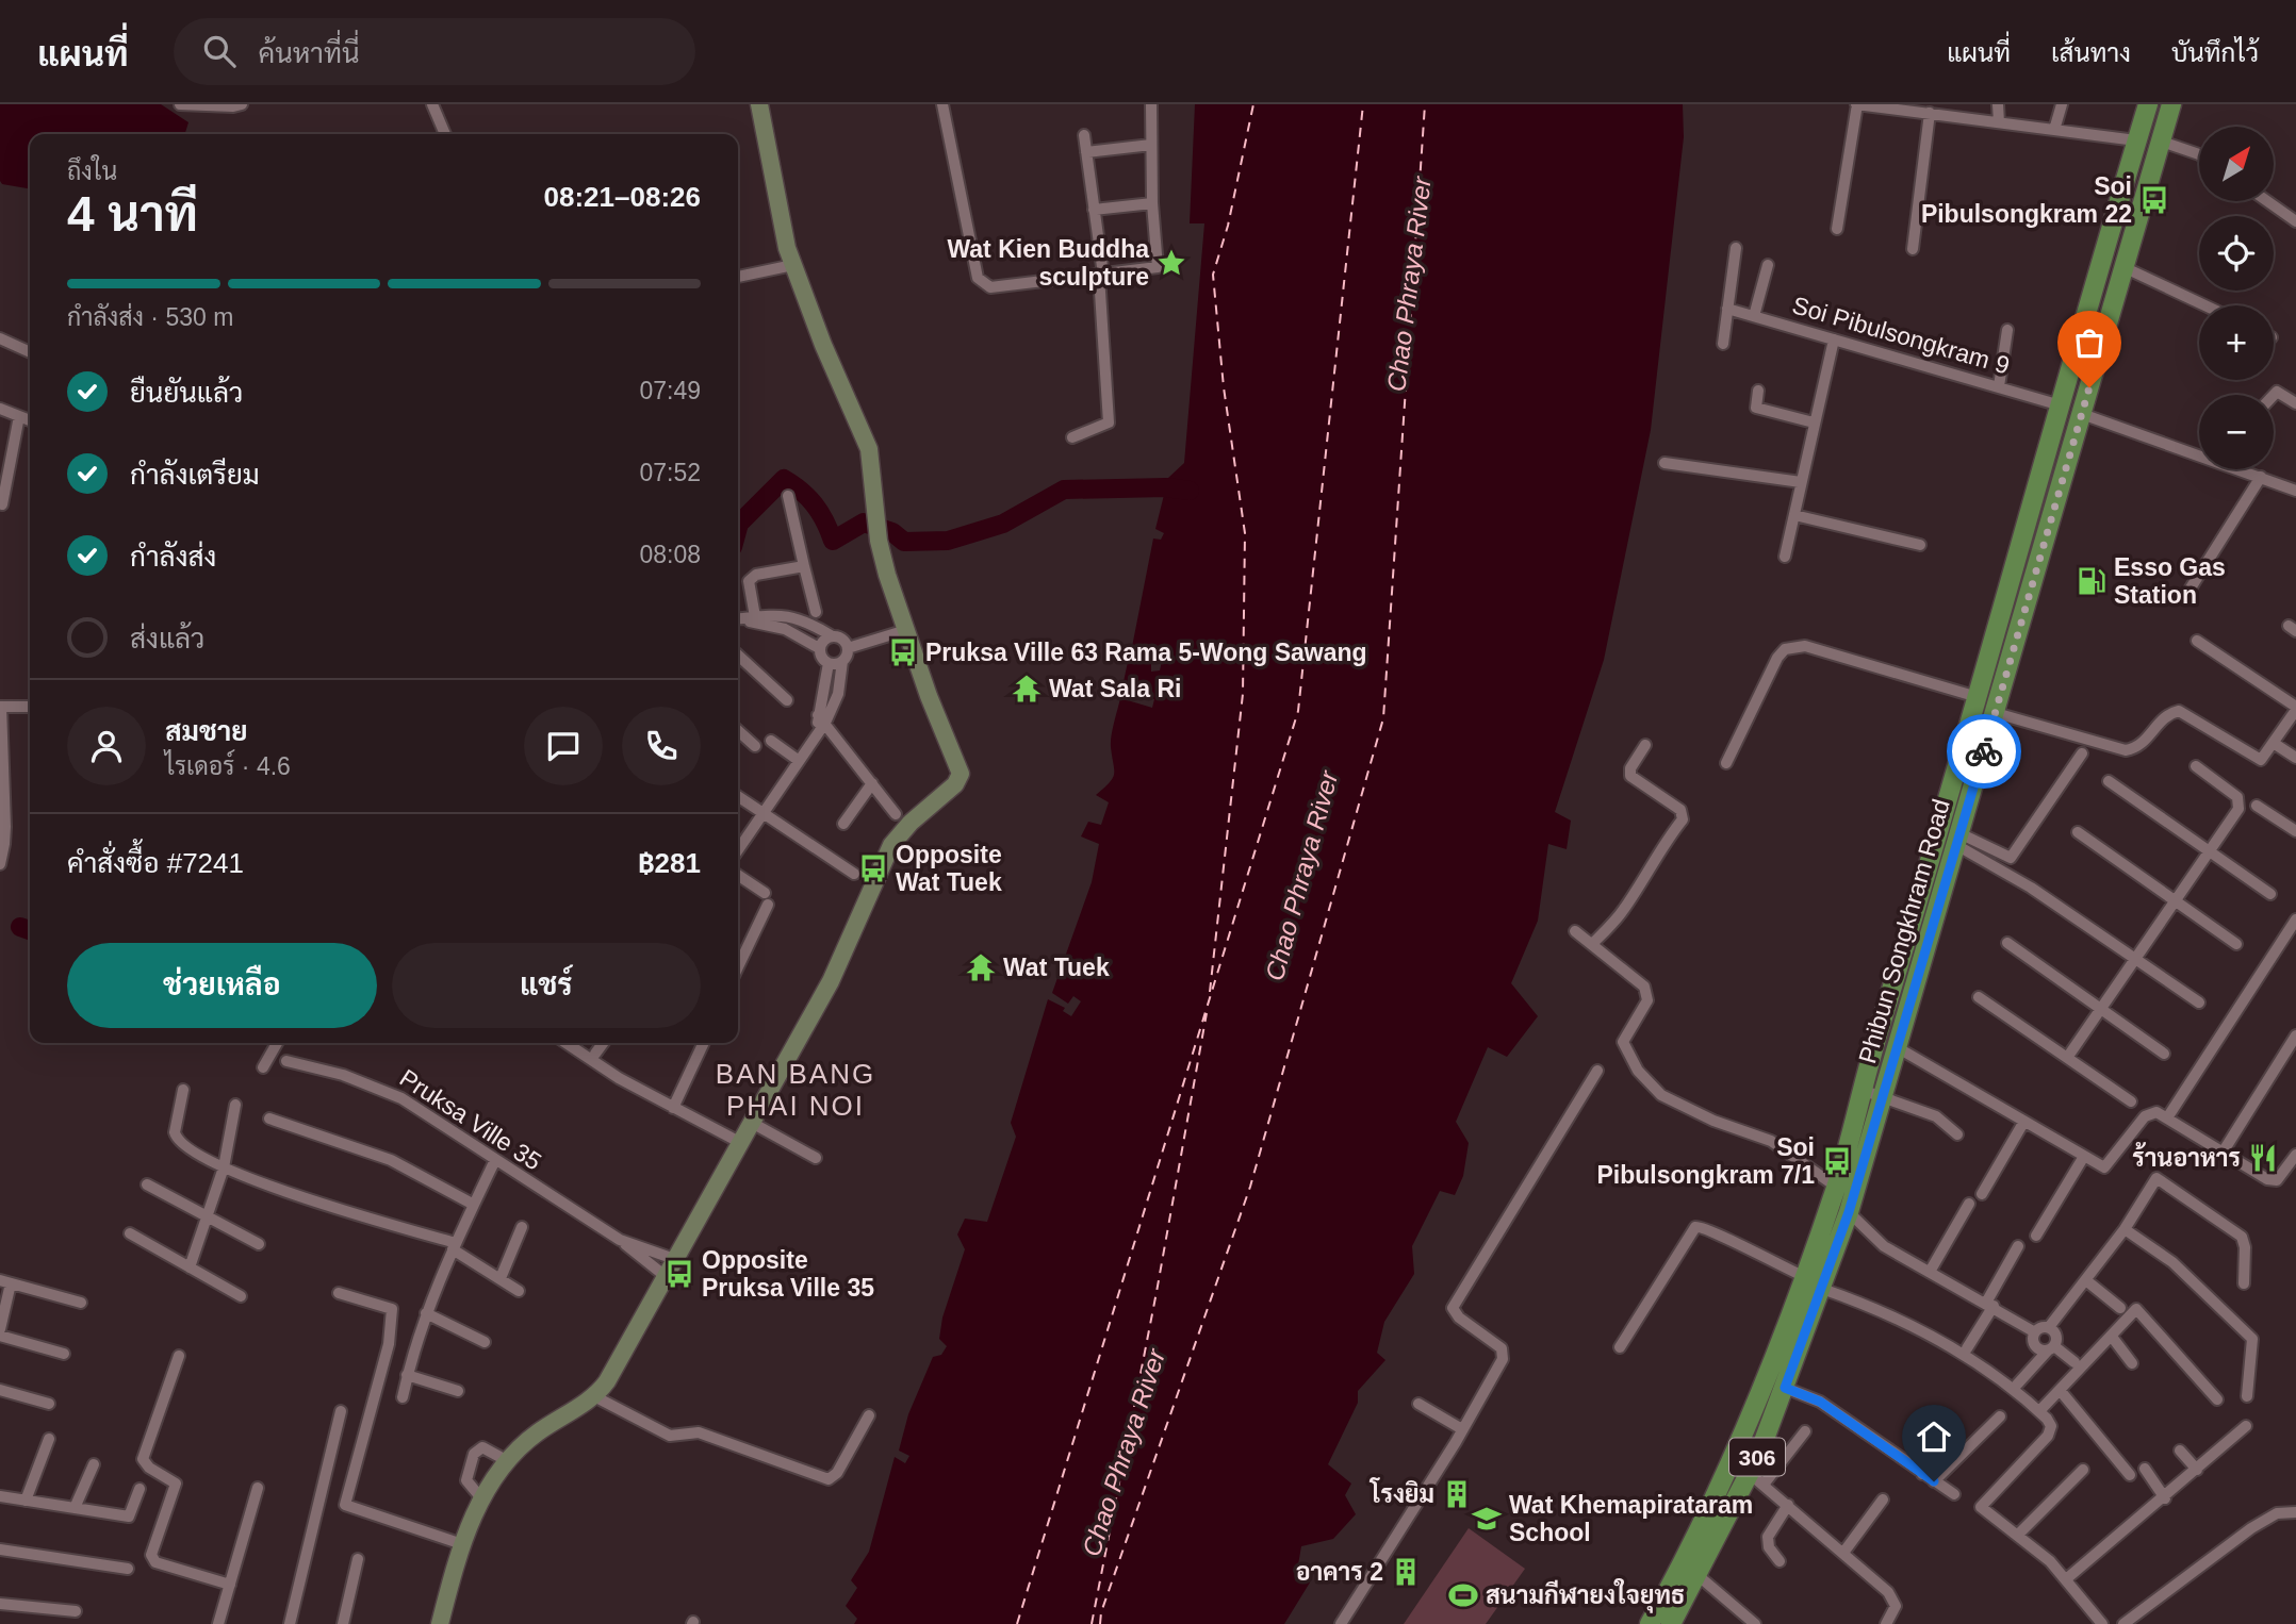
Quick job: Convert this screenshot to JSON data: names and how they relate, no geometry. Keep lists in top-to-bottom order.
{
  "streets": {
    "main road": ["Phibun Songkhram Road", "306"],
    "street": ["Soi Pibulsongkram 9", "Pruksa Ville 35"]
  },
  "crossings": [
    ["Soi Pibulsongkram 9", "Phibun Songkhram Road"]
  ],
  "districts": ["BAN BANG PHAI NOI"],
  "water": ["Chao Phraya River"],
  "places": {
    "bus stop": [
      "Soi Pibulsongkram 22",
      "Pruksa Ville 63 Rama 5-Wong Sawang",
      "Opposite Wat Tuek",
      "Soi Pibulsongkram 7/1",
      "Opposite Pruksa Ville 35"
    ],
    "place": ["Wat Kien Buddha sculpture"],
    "fuel station": ["Esso Gas Station"],
    "temple": ["Wat Sala Ri", "Wat Tuek"],
    "restaurant": ["ร้านอาหาร"],
    "building": ["โรงยิม", "อาคาร 2"],
    "school or university": ["Wat Khemapirataram School"],
    "sports": ["สนามกีฬายงใจยุทธ"]
  },
  "north": "top right",
  "page": {
    "header": "แผนที่",
    "search": "ค้นหาที่นี่",
    "nav": ["แผนที่", "เส้นทาง", "บันทึกไว้"],
    "map_buttons": ["+", "−"],
    "heading": ["4 นาที", "ถึงใน", "08:21–08:26"],
    "panel": [
      "สมชาย",
      "ไรเดอร์ · 4.6",
      "คำสั่งซื้อ #7241",
      "฿281"
    ],
    "bar": "กำลังส่ง · 530 m",
    "list": [
      ["ยืนยันแล้ว", "07:49"],
      ["กำลังเตรียม", "07:52"],
      ["กำลังส่ง", "08:08"],
      "ส่งแล้ว"
    ],
    "buttons": ["ช่วยเหลือ", "แชร์"]
  }
}
